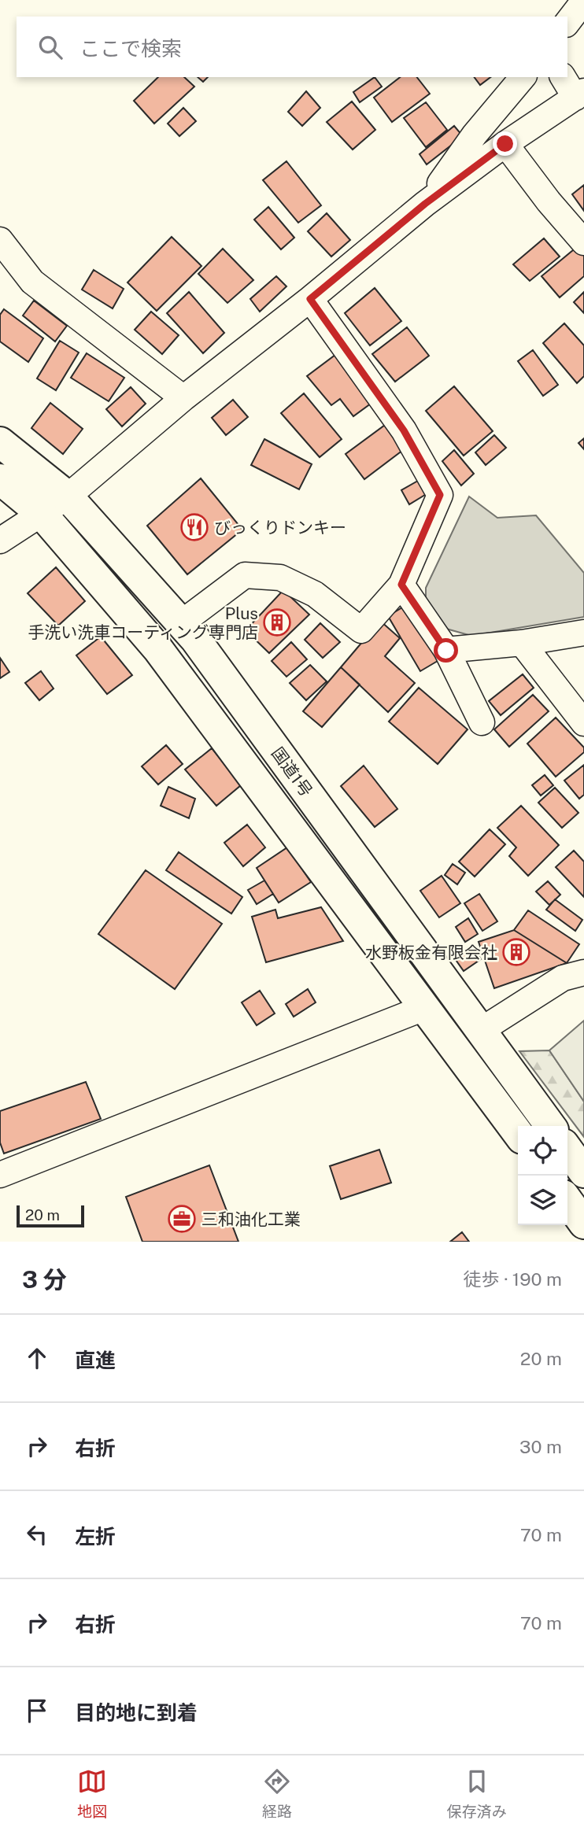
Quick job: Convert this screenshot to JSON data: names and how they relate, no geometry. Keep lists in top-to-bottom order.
{
  "streets": {
    "highway": ["国道1号"]
  },
  "places": {
    "restaurant": ["びっくりドンキー"],
    "building": ["Plus 手洗い洗車コーティング専門店", "水野板金有限会社"],
    "office": ["三和油化工業"]
  },
  "scale_bar": "20 m",
  "page": {
    "search": "ここで検索",
    "scale": "20 m",
    "heading": ["3 分", "徒歩 · 190 m"],
    "list": [
      ["直進", "20 m"],
      ["右折", "30 m"],
      ["左折", "70 m"],
      ["右折", "70 m"],
      "目的地に到着"
    ],
    "nav": ["地図", "経路", "保存済み"]
  }
}
